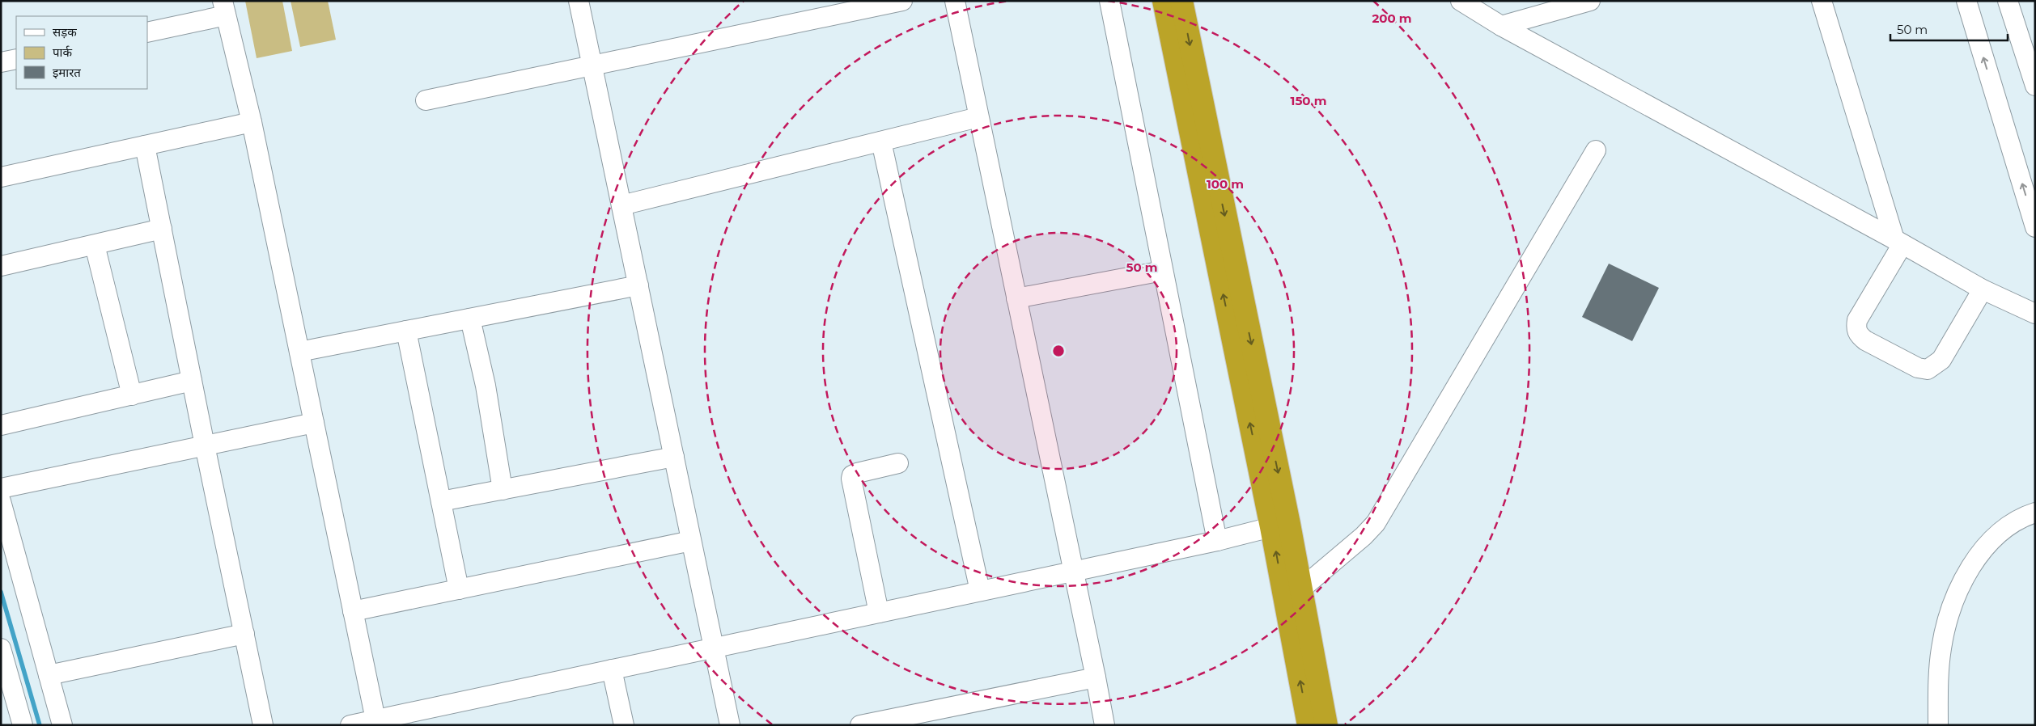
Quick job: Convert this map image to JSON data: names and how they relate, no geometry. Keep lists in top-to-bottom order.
{
  "legend": ["सड़क", "पार्क", "इमारत"],
  "scale_bar": "50 m",
  "rings": [
    "200 m",
    "150 m",
    "100 m",
    "50 m"
  ]
}
